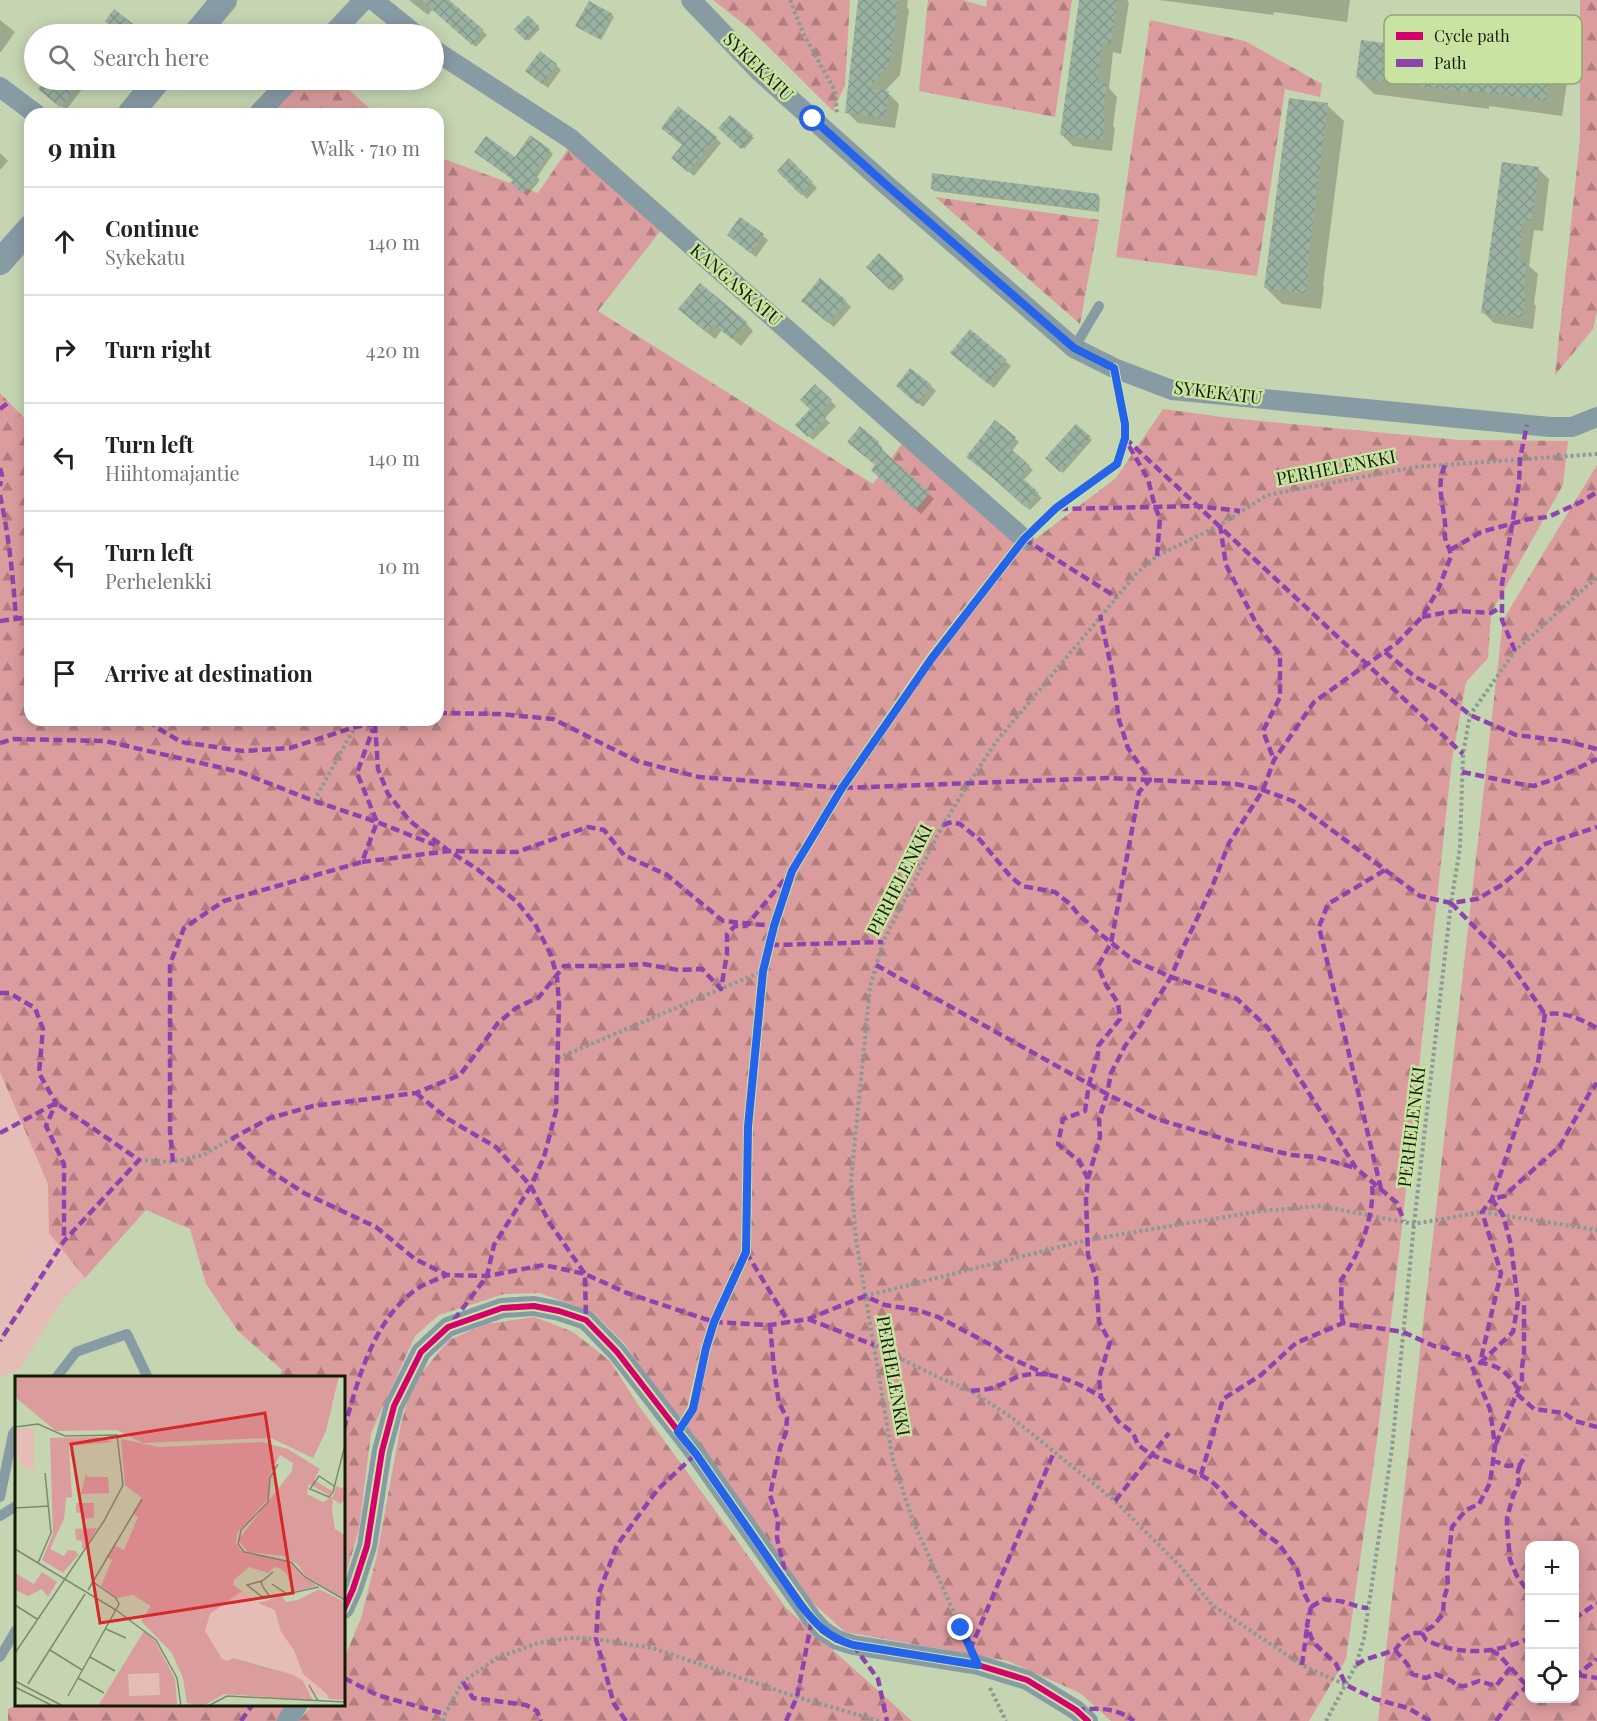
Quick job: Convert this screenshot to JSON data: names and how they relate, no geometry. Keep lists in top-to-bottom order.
{
  "streets": {
    "street": ["SYKEKATU", "KANGASKATU"],
    "path": ["PERHELENKKI"]
  },
  "legend": ["Cycle path", "Path"],
  "page": {
    "search": "Search here",
    "heading": ["9 min", "Walk · 710 m"],
    "list": [
      ["Continue", "Sykekatu", "140 m"],
      ["Turn right", "420 m"],
      ["Turn left", "Hiihtomajantie", "140 m"],
      ["Turn left", "Perhelenkki", "10 m"],
      "Arrive at destination"
    ],
    "map_buttons": ["+", "−"]
  }
}
